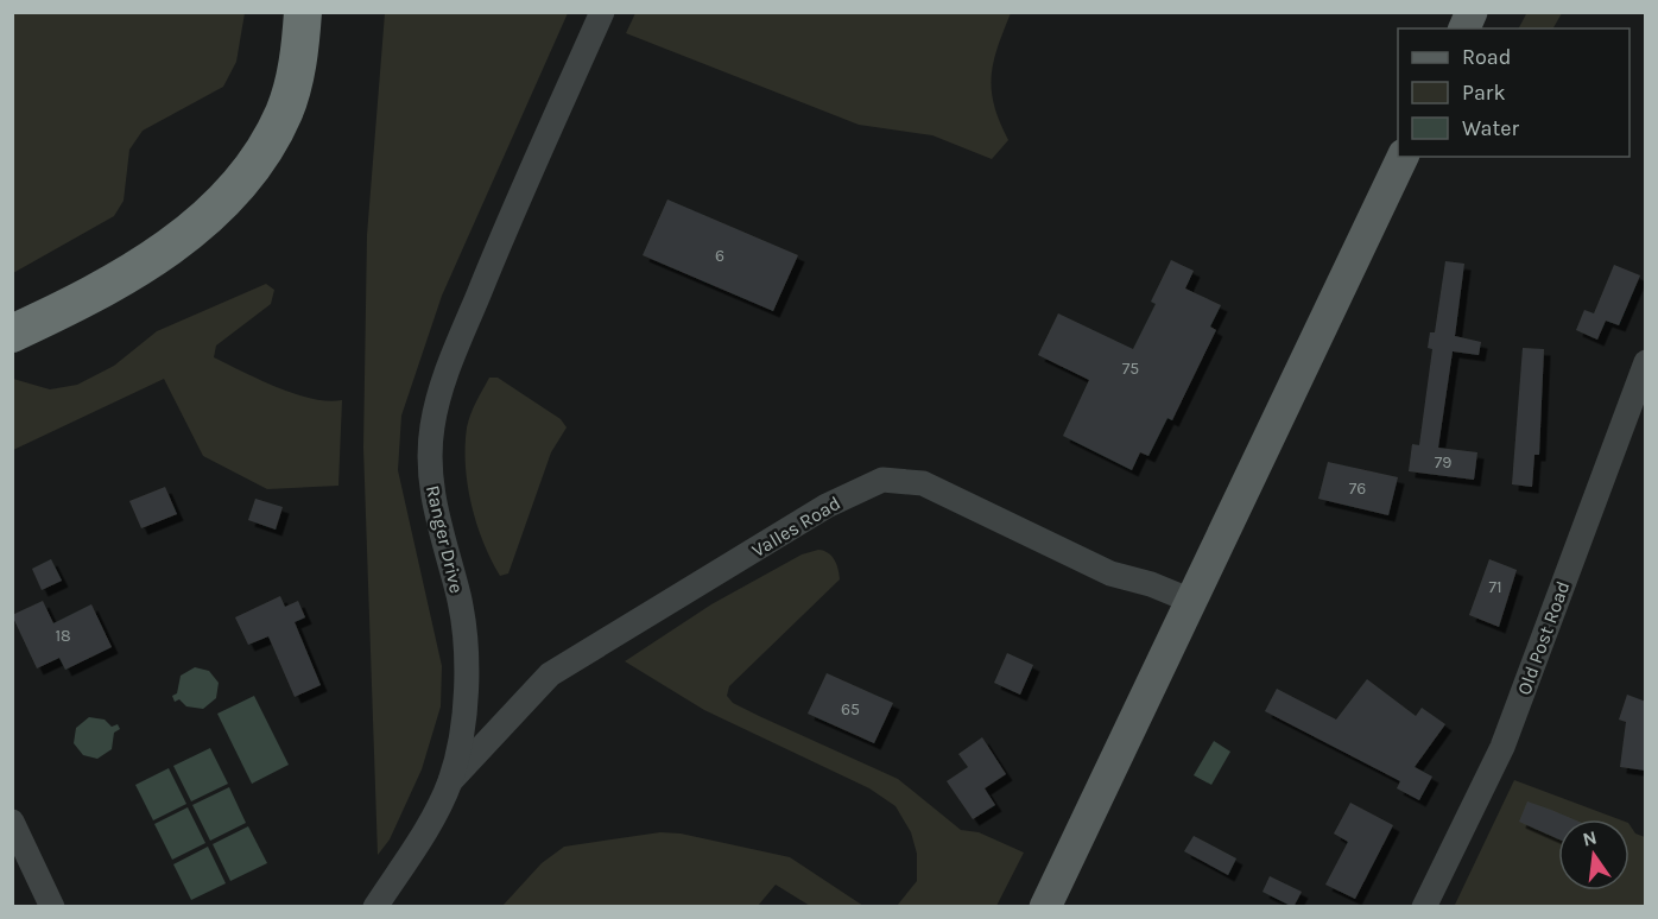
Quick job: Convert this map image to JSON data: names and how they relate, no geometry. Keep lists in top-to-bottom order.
{
  "streets": {
    "street": ["Valles Road", "Ranger Drive", "Old Post Road"]
  },
  "crossings": [
    ["Valles Road", "Ranger Drive"]
  ],
  "house_numbers": [
    "6",
    "75",
    "79",
    "76",
    "71",
    "18",
    "65"
  ],
  "legend": ["Road", "Park", "Water"],
  "north": "top"
}
